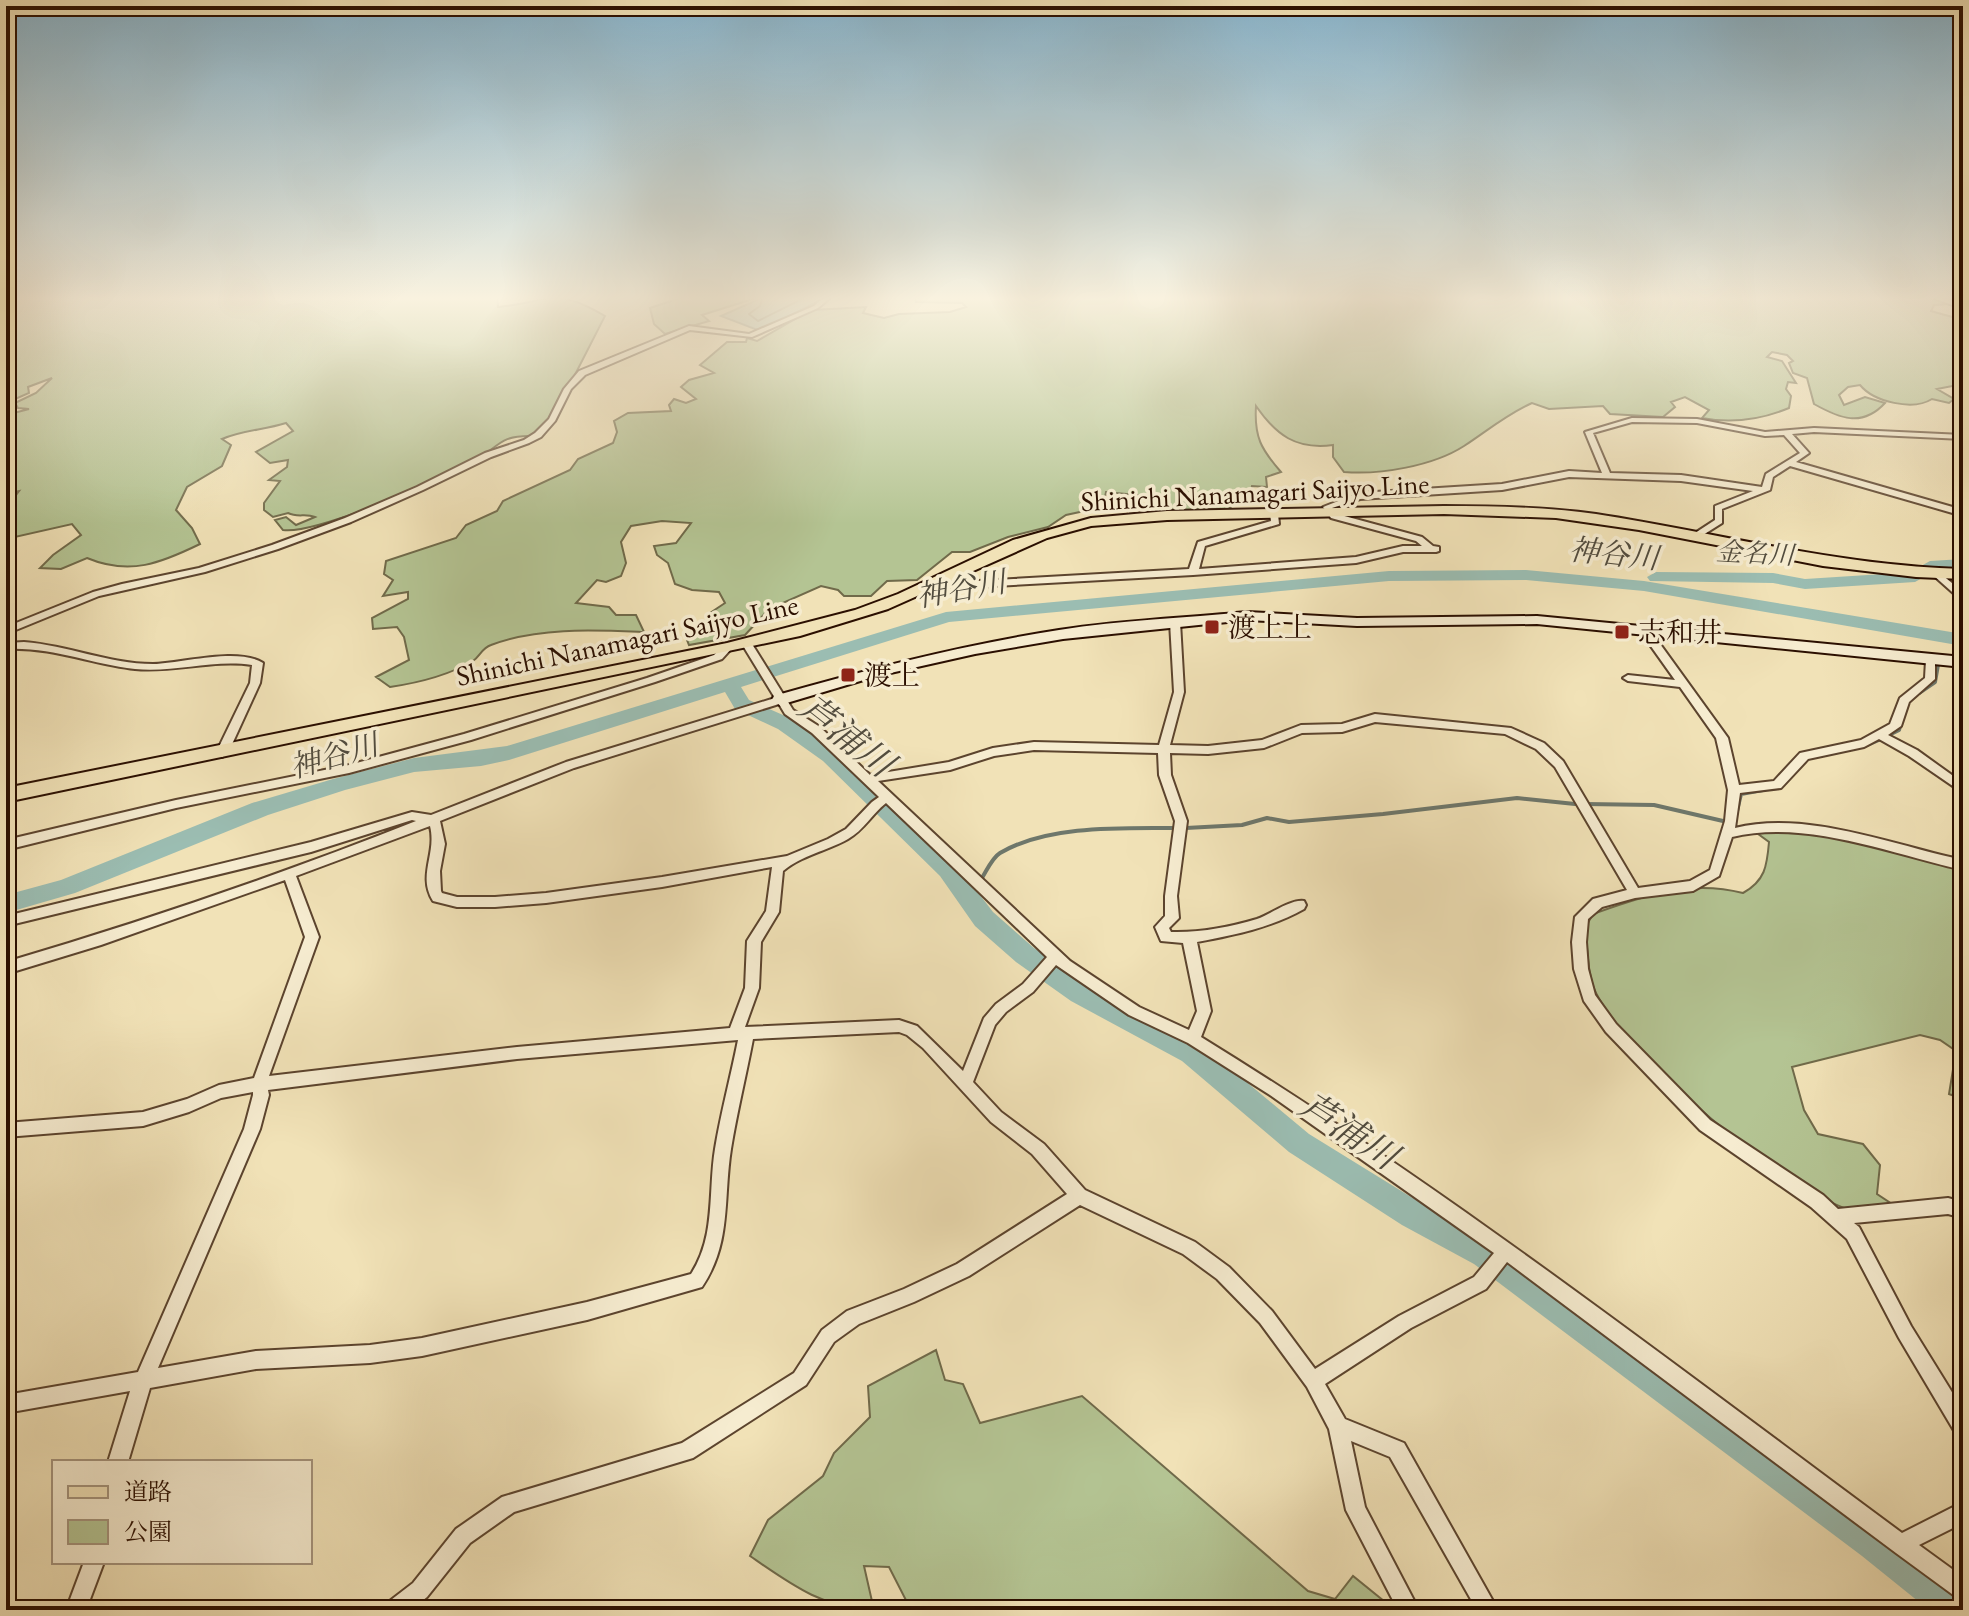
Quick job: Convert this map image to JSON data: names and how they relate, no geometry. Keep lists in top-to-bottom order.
{
  "streets": {
    "main road": ["Shinichi Nanamagari Saijyo Line"]
  },
  "water": ["金名川", "神谷川", "芦浦川"],
  "places": {
    "transit": ["渡上上", "志和井", "渡上"]
  },
  "legend": ["道路", "公園"]
}
